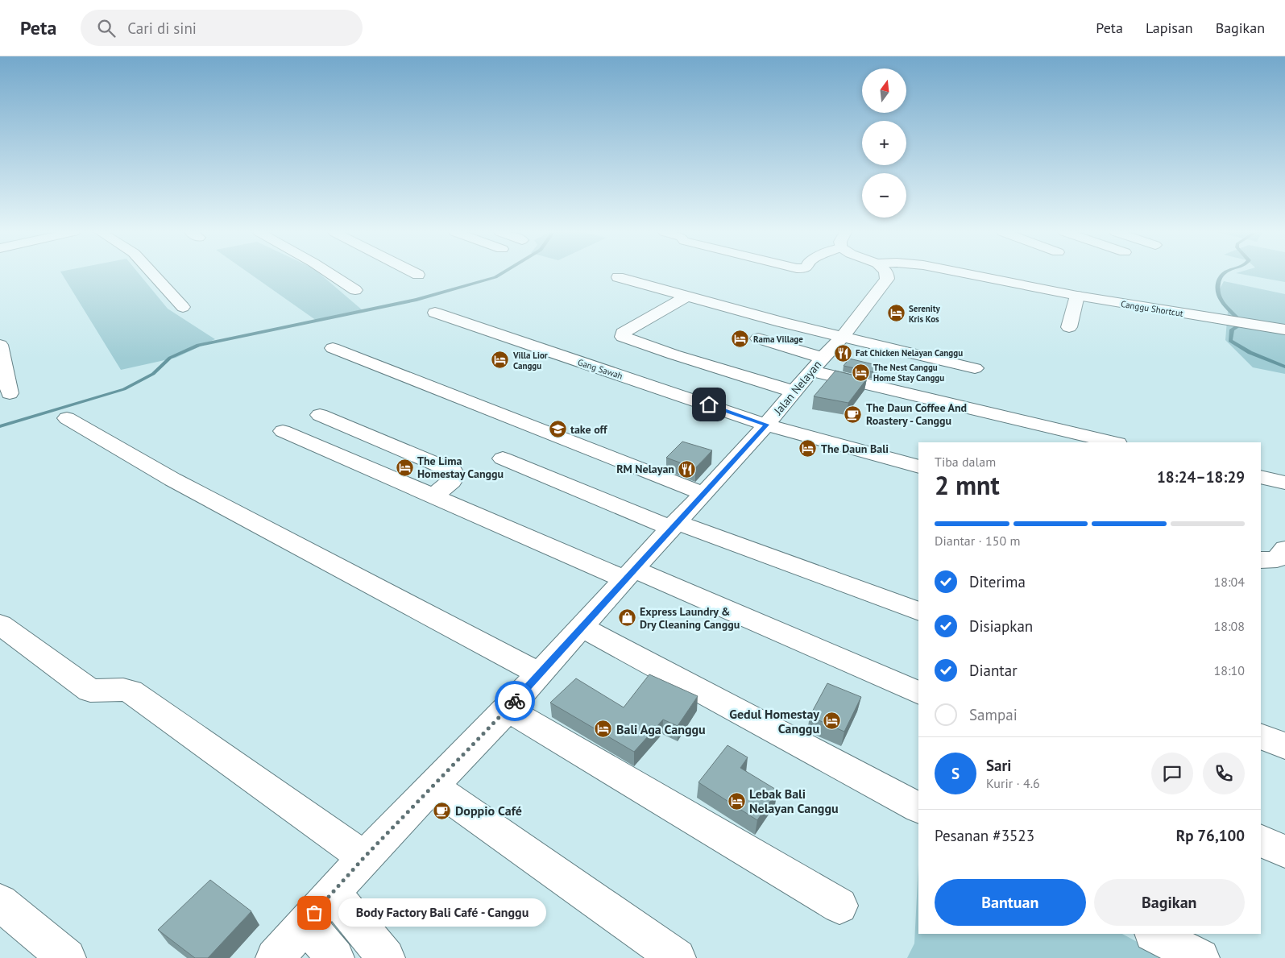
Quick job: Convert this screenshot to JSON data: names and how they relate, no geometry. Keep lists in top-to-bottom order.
{
  "streets": {
    "street": ["Canggu Shortcut", "Gang Sawah", "Jalan Nelayan"]
  },
  "crossings": [
    ["Gang Sawah", "Jalan Nelayan"]
  ],
  "places": {
    "hotel": [
      "Serenity Kris Kos",
      "Rama Village",
      "Villa Lior Canggu",
      "The Nest Canggu Home Stay Canggu",
      "The Daun Bali",
      "The Lima Homestay Canggu",
      "Gedul Homestay Canggu",
      "Bali Aga Canggu",
      "Lebak Bali Nelayan Canggu"
    ],
    "restaurant": ["Fat Chicken Nelayan Canggu", "RM Nelayan"],
    "cafe": ["The Daun Coffee And Roastery - Canggu", "Doppio Café"],
    "school or university": ["take off"],
    "shop": ["Express Laundry & Dry Cleaning Canggu"],
    "other": ["Body Factory Bali Café - Canggu"]
  },
  "north": "top",
  "page": {
    "header": "Peta",
    "search": "Cari di sini",
    "nav": ["Peta", "Lapisan", "Bagikan"],
    "map_buttons": ["+", "−"],
    "heading": ["2 mnt", "Tiba dalam", "18:24–18:29"],
    "panel": [
      "Sari",
      "Kurir · 4.6",
      "Pesanan #3523",
      "Rp 76,100"
    ],
    "bar": "Diantar · 150 m",
    "list": [
      ["Diterima", "18:04"],
      ["Disiapkan", "18:08"],
      ["Diantar", "18:10"],
      "Sampai"
    ],
    "round": "S",
    "buttons": ["Bantuan", "Bagikan"],
    "bubble": "Body Factory Bali Café - Canggu"
  }
}
